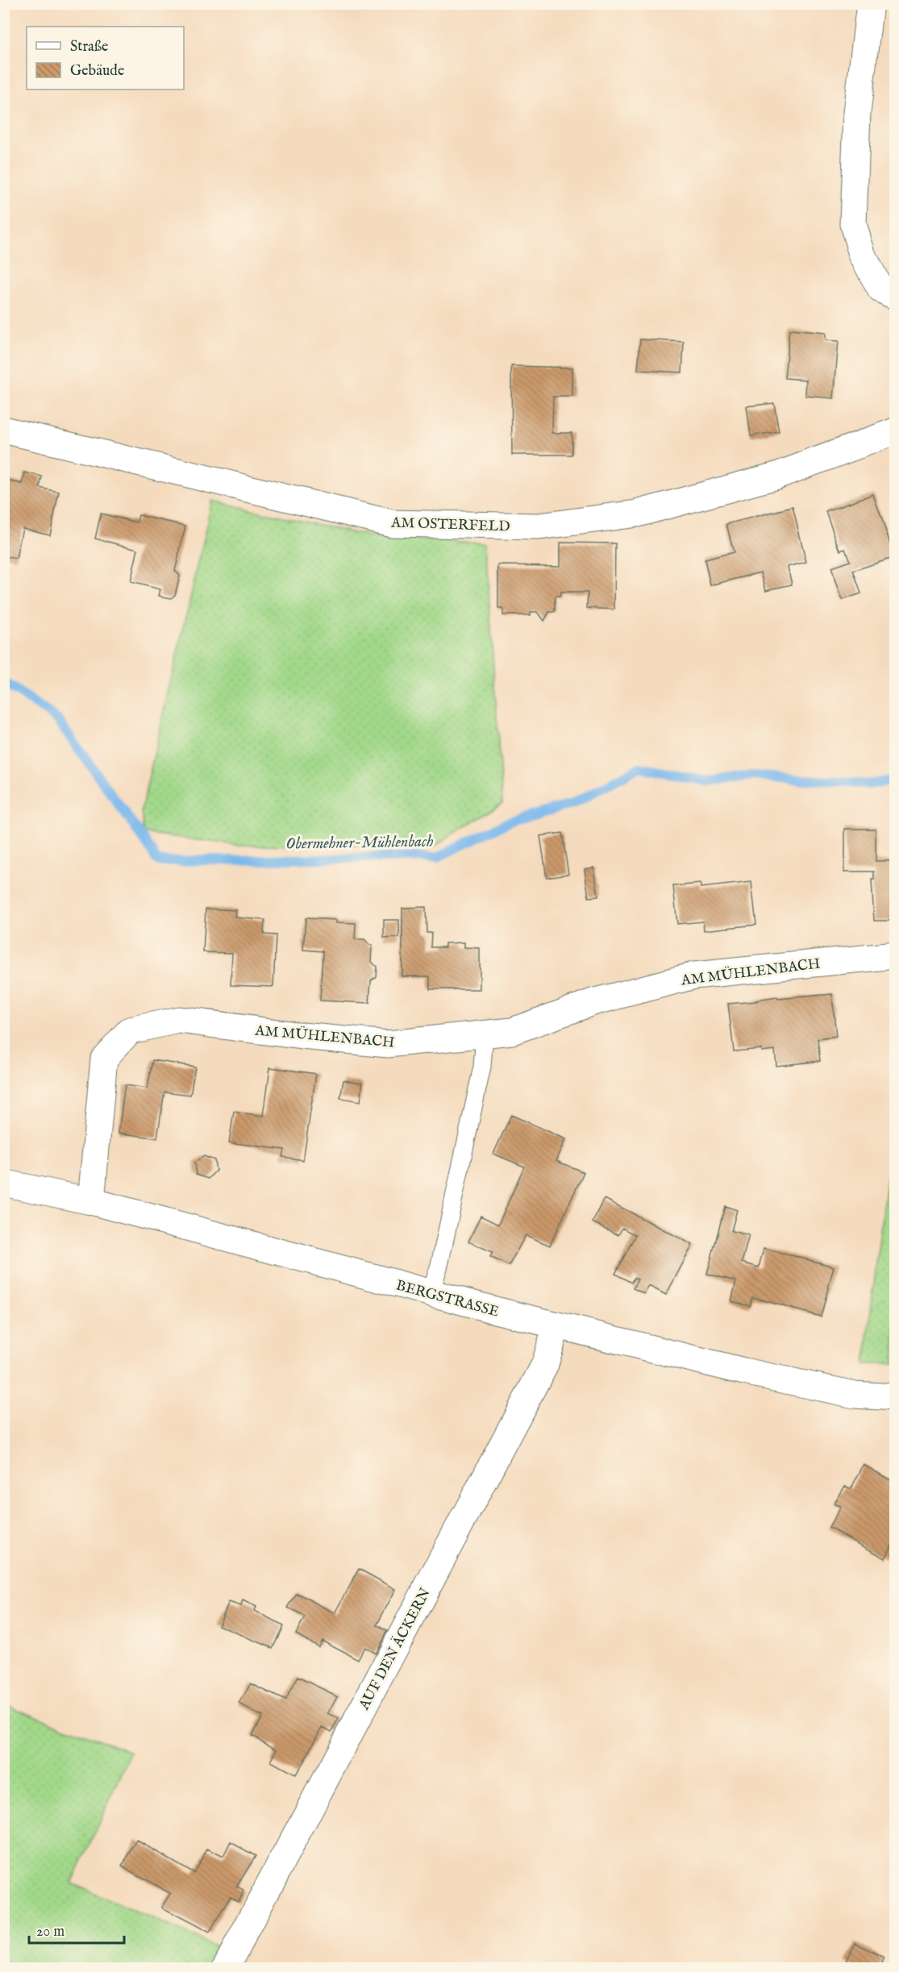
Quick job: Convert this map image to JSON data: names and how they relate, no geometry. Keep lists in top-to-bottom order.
{
  "streets": {
    "street": [
      "AM OSTERFELD",
      "AM MÜHLENBACH",
      "BERGSTRASSE",
      "AUF DEN ÄCKERN"
    ]
  },
  "crossings": [
    ["AM MÜHLENBACH", "BERGSTRASSE"],
    ["BERGSTRASSE", "AUF DEN ÄCKERN"]
  ],
  "water": ["Obermehner-Mühlenbach"],
  "legend": ["Straße", "Gebäude"],
  "scale_bar": "20 m"
}
